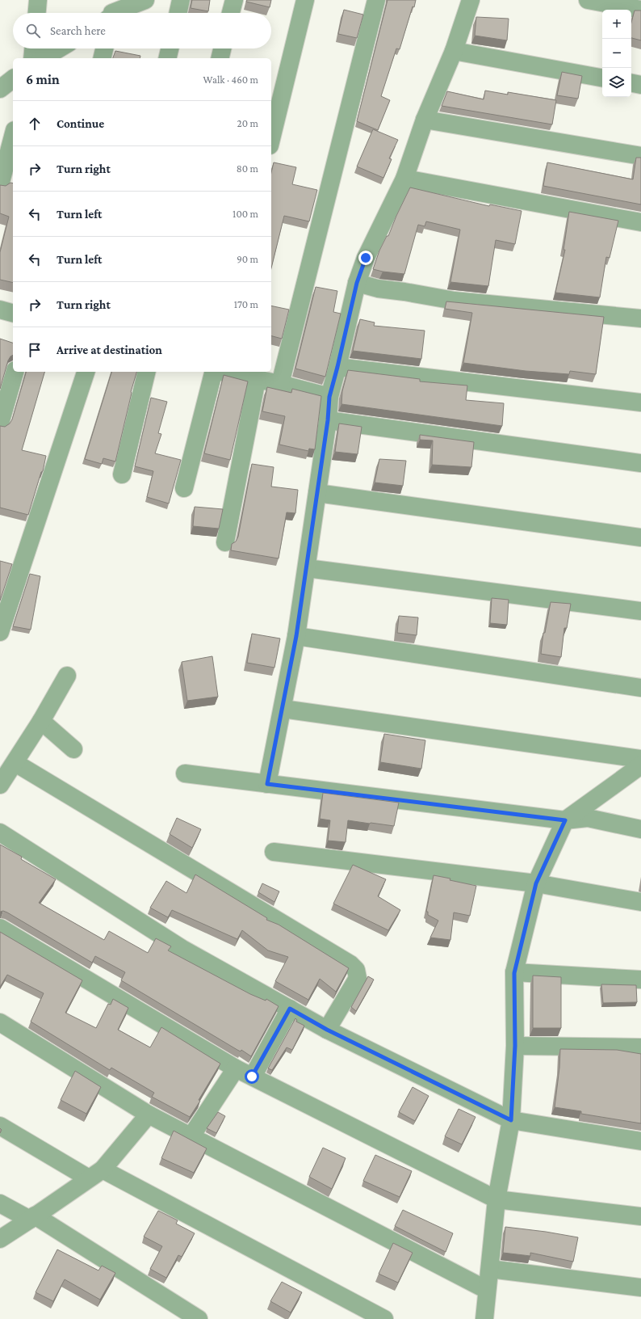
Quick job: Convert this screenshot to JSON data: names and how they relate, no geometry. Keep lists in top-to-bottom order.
{
  "page": {
    "map_buttons": ["+", "−"],
    "search": "Search here",
    "heading": ["6 min", "Walk · 460 m"],
    "list": [
      ["Continue", "20 m"],
      ["Turn right", "80 m"],
      ["Turn left", "100 m"],
      ["Turn left", "90 m"],
      ["Turn right", "170 m"],
      "Arrive at destination"
    ]
  }
}
